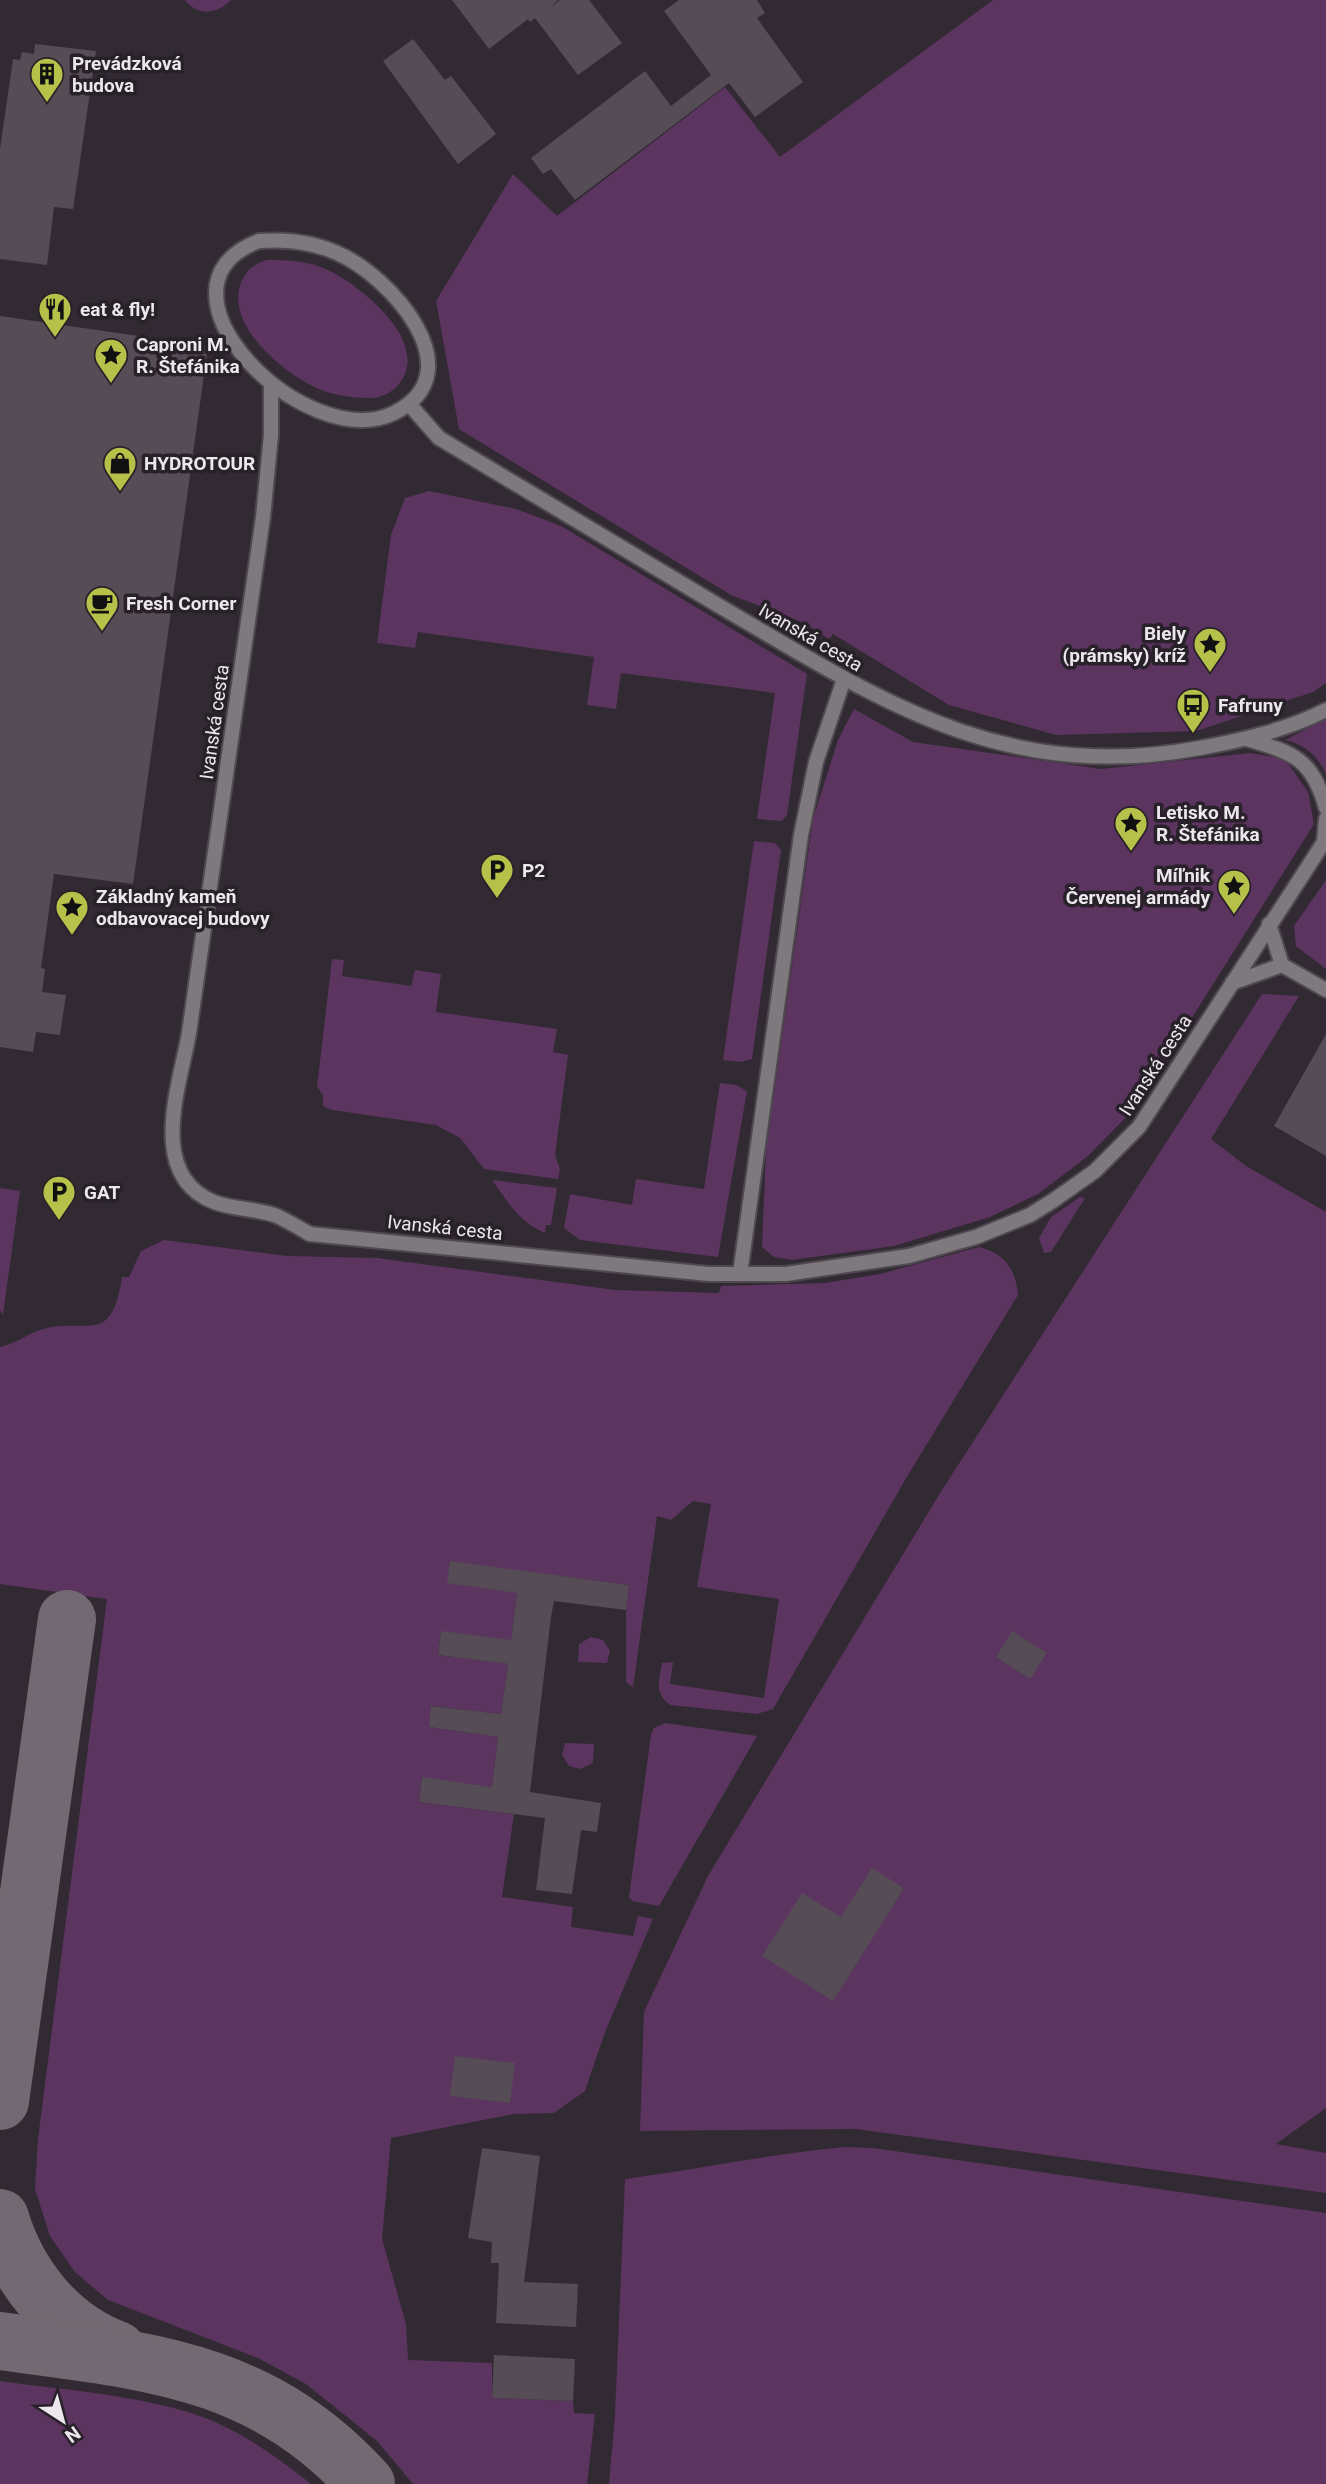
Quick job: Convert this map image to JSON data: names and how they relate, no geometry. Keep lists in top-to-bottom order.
{
  "streets": {
    "street": ["Ivanská cesta"]
  },
  "places": {
    "building": ["Prevádzková budova"],
    "restaurant": ["eat & fly!"],
    "place": [
      "Caproni M. R. Štefánika",
      "Biely (prámsky) kríž",
      "Letisko M. R. Štefánika",
      "Míľnik Červenej armády",
      "Základný kameň odbavovacej budovy"
    ],
    "shop": ["HYDROTOUR"],
    "cafe": ["Fresh Corner"],
    "bus stop": ["Fafruny"],
    "parking": ["P2", "GAT"]
  },
  "north": "bottom right"
}
